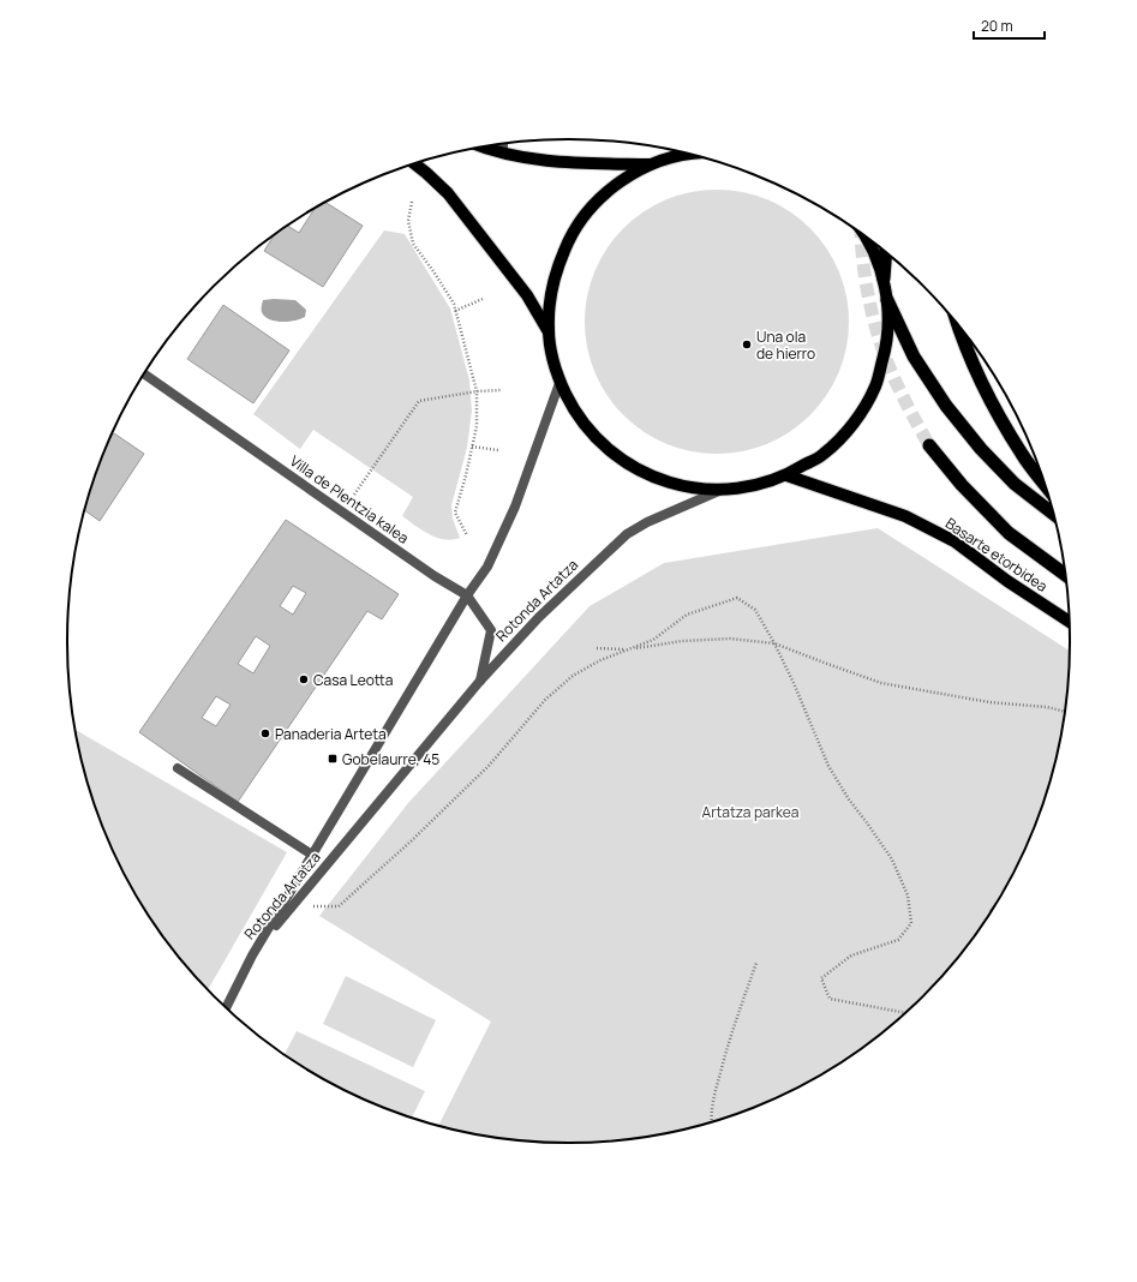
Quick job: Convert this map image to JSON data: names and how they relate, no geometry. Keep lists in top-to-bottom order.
{
  "streets": {
    "main road": ["Basarte etorbidea", "Rotonda Artatza"],
    "street": ["Villa de Plentzia kalea"]
  },
  "crossings": [
    ["Villa de Plentzia kalea", "Rotonda Artatza"],
    ["Basarte etorbidea", "Rotonda Artatza"]
  ],
  "parks": ["Artatza parkea"],
  "places": {
    "other": ["Una ola de hierro", "Casa Leotta", "Panaderia Arteta"],
    "transit": ["Gobelaurre, 45"]
  },
  "scale_bar": "20 m"
}
